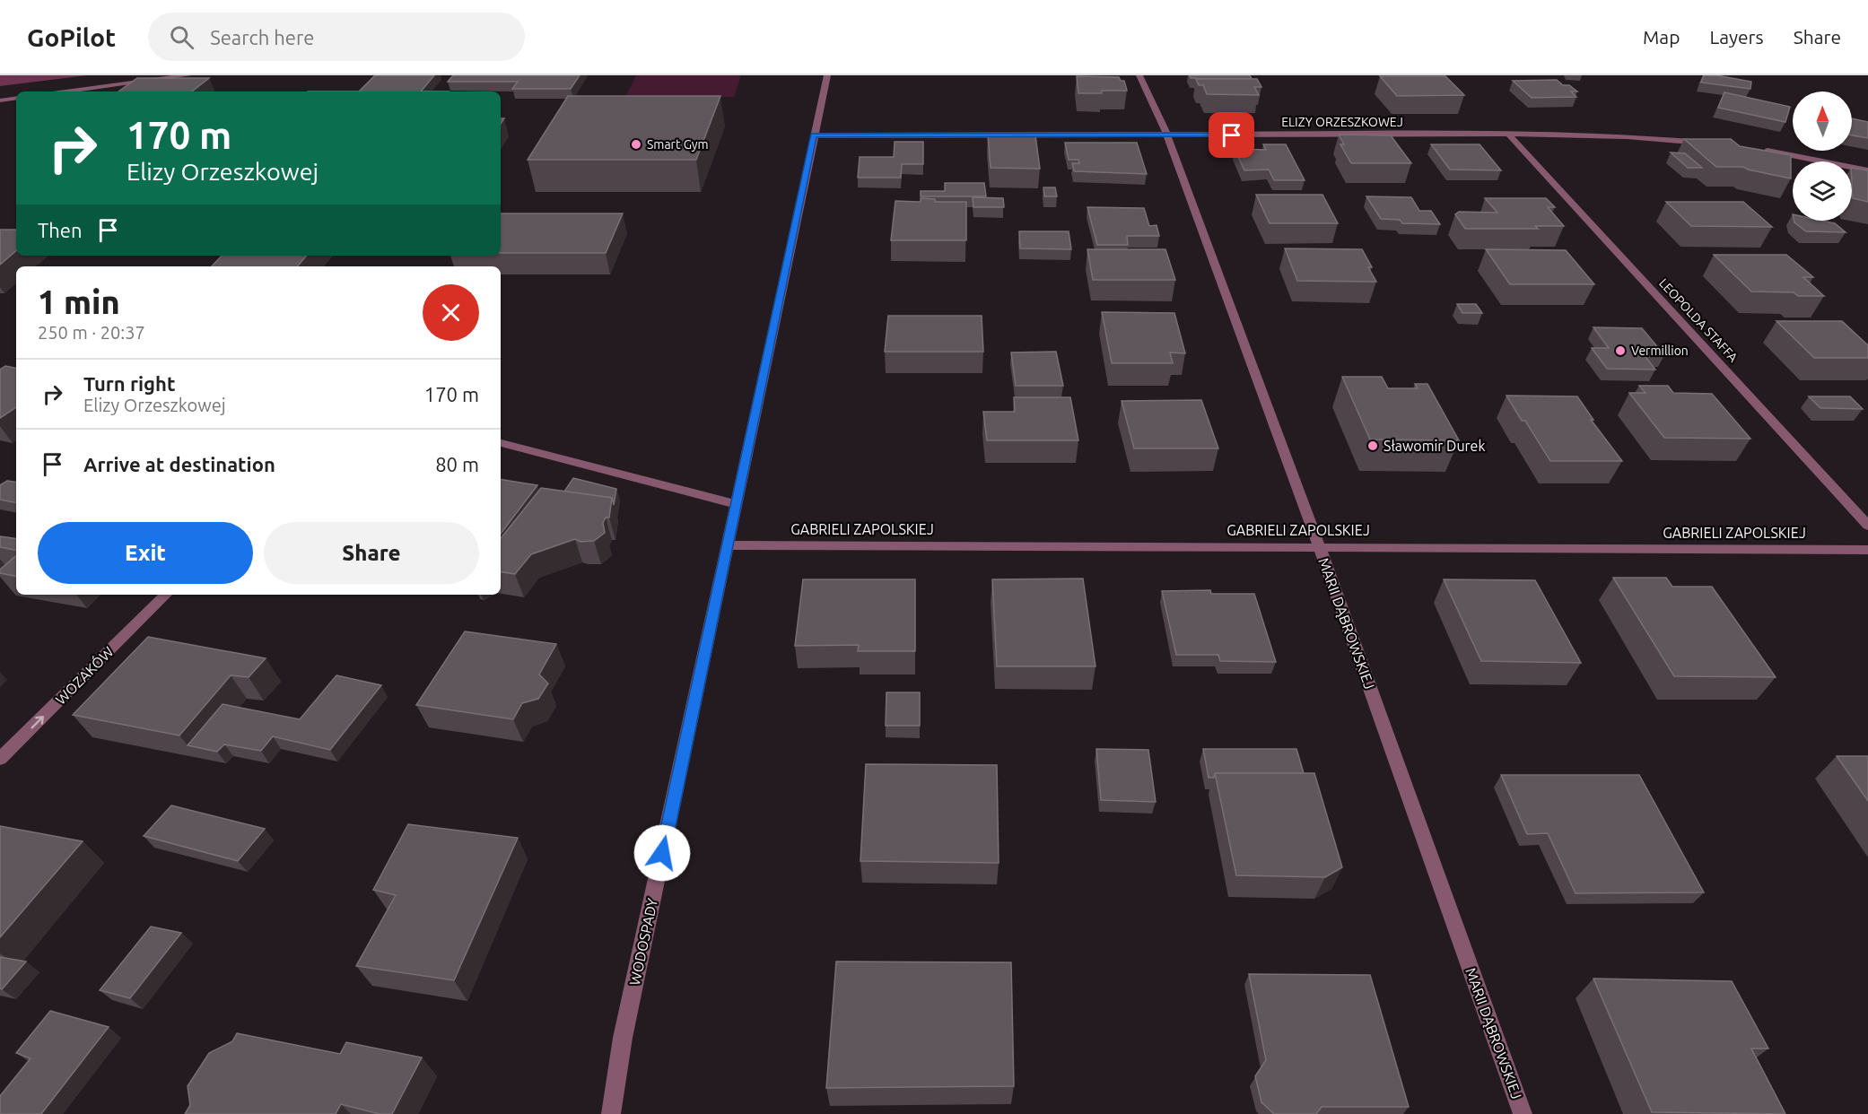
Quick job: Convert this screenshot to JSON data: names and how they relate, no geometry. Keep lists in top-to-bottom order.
{
  "streets": {
    "street": [
      "ELIZY ORZESZKOWEJ",
      "LEOPOLDA STAFFA",
      "GABRIELI ZAPOLSKIEJ",
      "MARII DĄBROWSKIEJ",
      "WOZAKÓW",
      "WODOSPADY"
    ]
  },
  "crossings": [
    ["ELIZY ORZESZKOWEJ", "LEOPOLDA STAFFA"],
    ["ELIZY ORZESZKOWEJ", "MARII DĄBROWSKIEJ"],
    ["ELIZY ORZESZKOWEJ", "WODOSPADY"],
    ["GABRIELI ZAPOLSKIEJ", "MARII DĄBROWSKIEJ"],
    ["GABRIELI ZAPOLSKIEJ", "WODOSPADY"]
  ],
  "one_way": ["WOZAKÓW"],
  "places": ["Smart Gym", "Vermillion", "Sławomir Durek"],
  "north": "top",
  "page": {
    "header": "GoPilot",
    "search": "Search here",
    "nav": ["Map", "Layers", "Share"],
    "turn": ["170 m", "Elizy Orzeszkowej"],
    "then": "Then",
    "heading": ["1 min", "250 m · 20:37"],
    "list": [
      {
        "name": "Turn right",
        "note": "Elizy Orzeszkowej",
        "value": "170 m"
      },
      {
        "name": "Arrive at destination",
        "value": "80 m"
      }
    ],
    "buttons": ["Exit", "Share"]
  }
}
